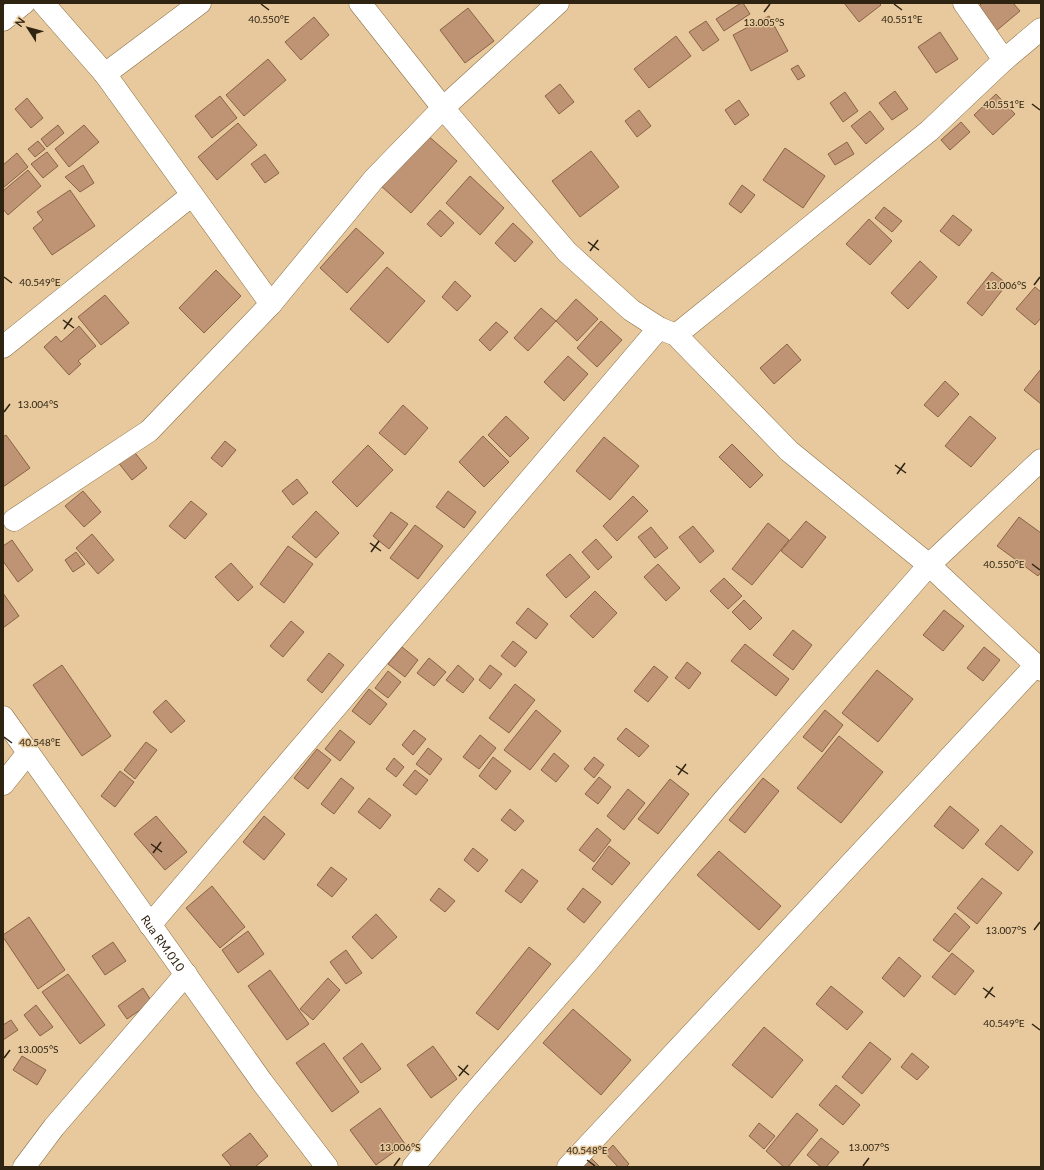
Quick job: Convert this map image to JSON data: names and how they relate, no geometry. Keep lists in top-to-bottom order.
{
  "streets": {
    "street": ["Rua RM.010"]
  },
  "north": "top left",
  "coordinates": [
    "40.551°E",
    "40.550°E",
    "13.005°S",
    "40.549°E",
    "13.006°S",
    "13.004°S",
    "40.548°E",
    "13.007°S"
  ]
}
